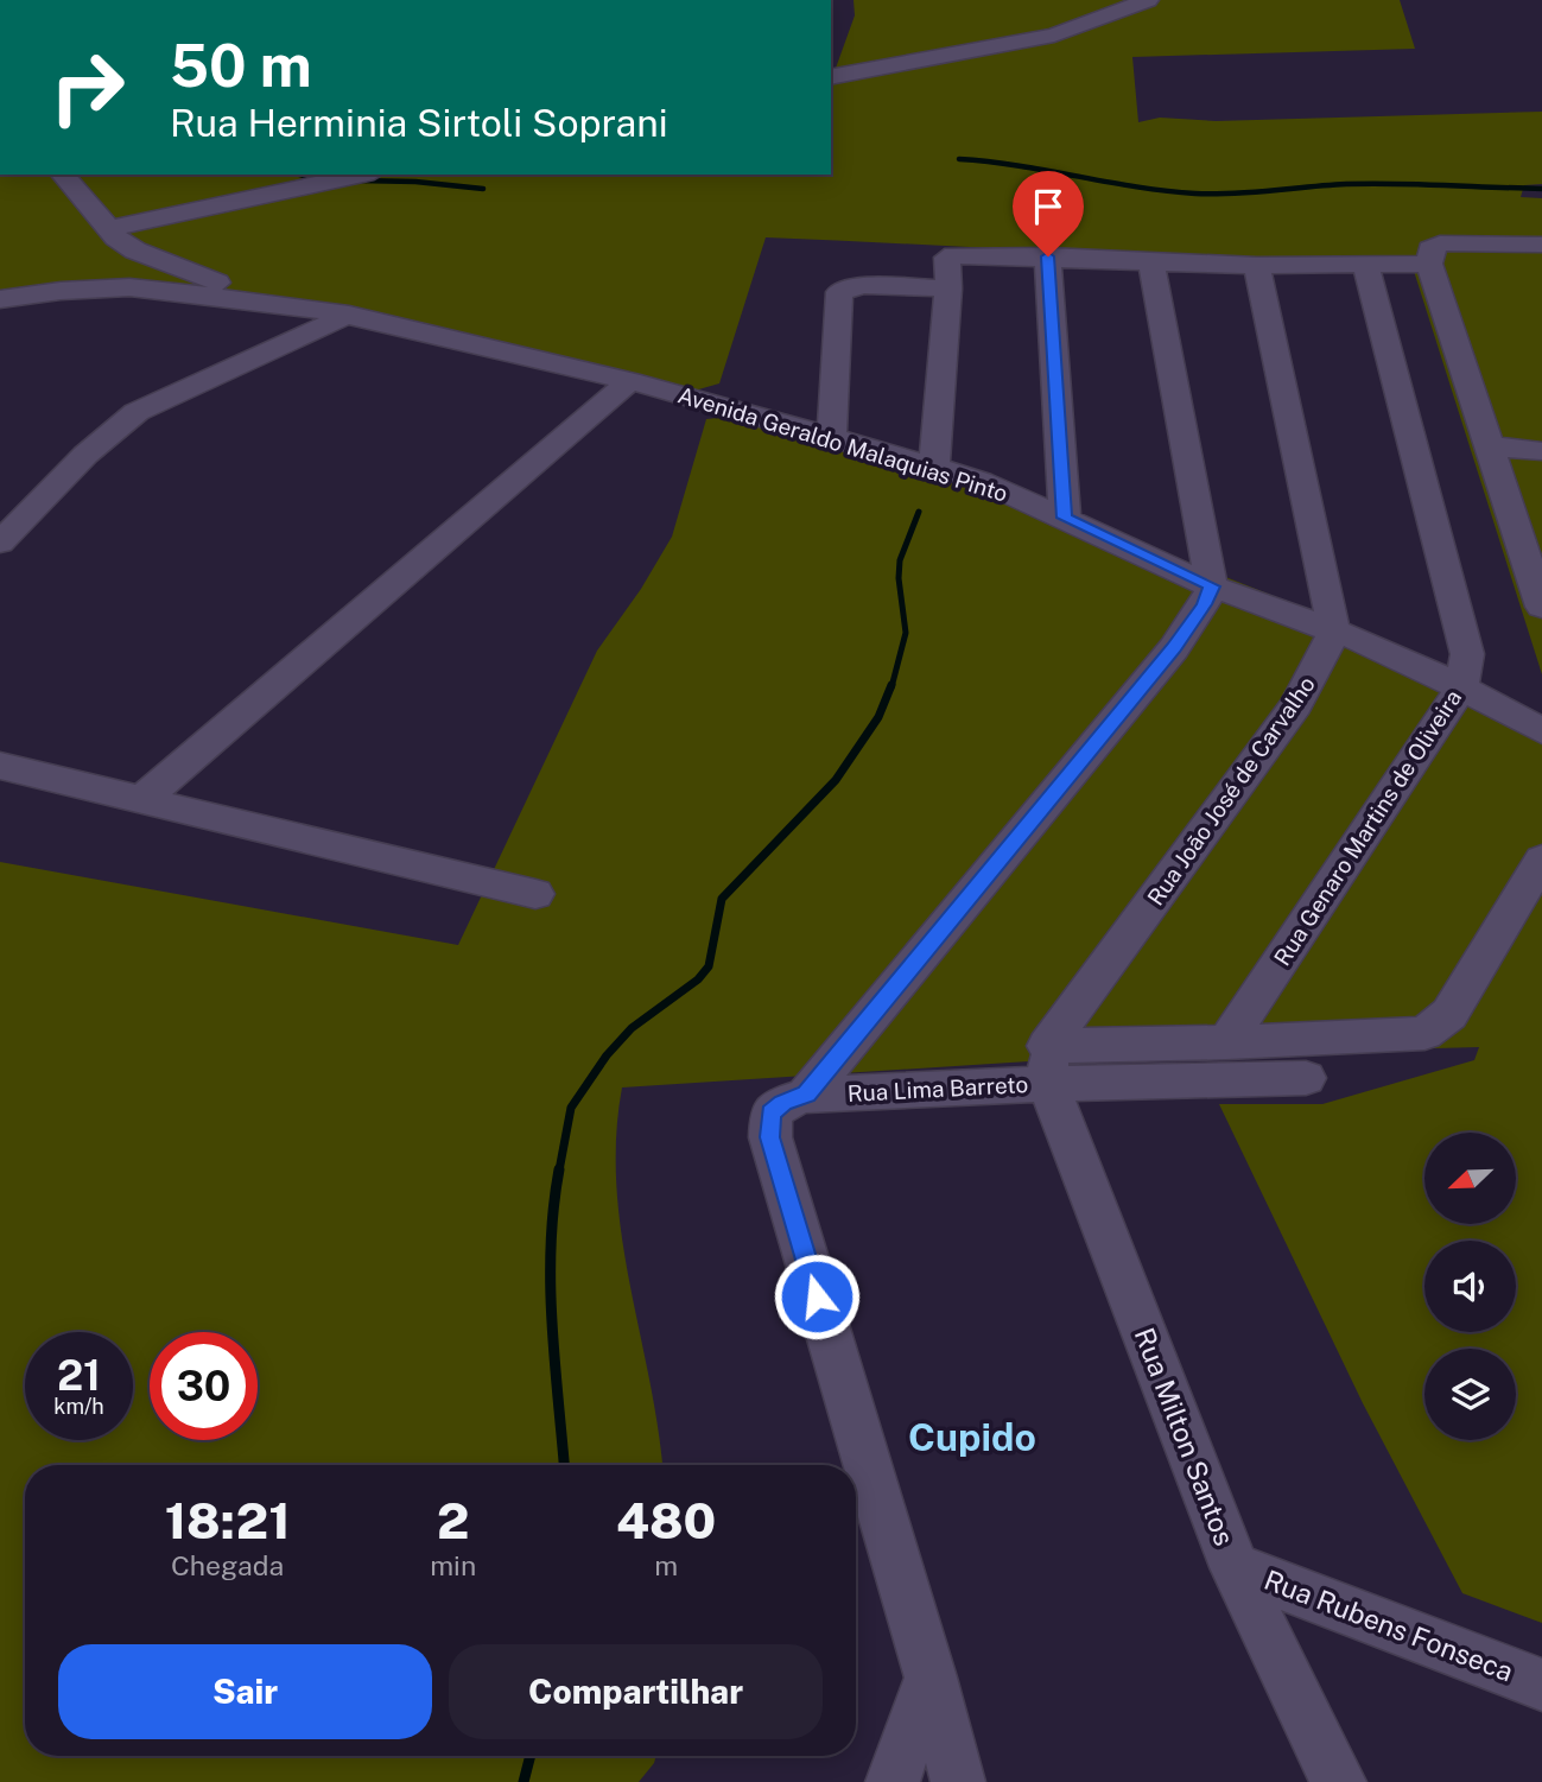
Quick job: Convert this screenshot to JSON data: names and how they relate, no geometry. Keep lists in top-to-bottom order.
{
  "streets": {
    "street": [
      "Avenida Geraldo Malaquias Pinto",
      "Rua João José de Carvalho",
      "Rua Genaro Martins de Oliveira",
      "Rua Lima Barreto",
      "Rua Milton Santos",
      "Rua Rubens Fonseca"
    ]
  },
  "crossings": [
    ["Avenida Geraldo Malaquias Pinto", "Rua João José de Carvalho"],
    ["Avenida Geraldo Malaquias Pinto", "Rua Genaro Martins de Oliveira"],
    ["Rua João José de Carvalho", "Rua Lima Barreto"],
    ["Rua João José de Carvalho", "Rua Milton Santos"],
    ["Rua Genaro Martins de Oliveira", "Rua Lima Barreto"],
    ["Rua Lima Barreto", "Rua Milton Santos"],
    ["Rua Milton Santos", "Rua Rubens Fonseca"]
  ],
  "districts": ["Cupido"],
  "north": "bottom left",
  "page": {
    "turn": ["50 m", "Rua Herminia Sirtoli Soprani"],
    "speed": "21 km/h",
    "limit": "30",
    "eta": [
      "18:21",
      "Chegada",
      "2",
      "min",
      "480",
      "m"
    ],
    "buttons": ["Sair", "Compartilhar"]
  }
}
